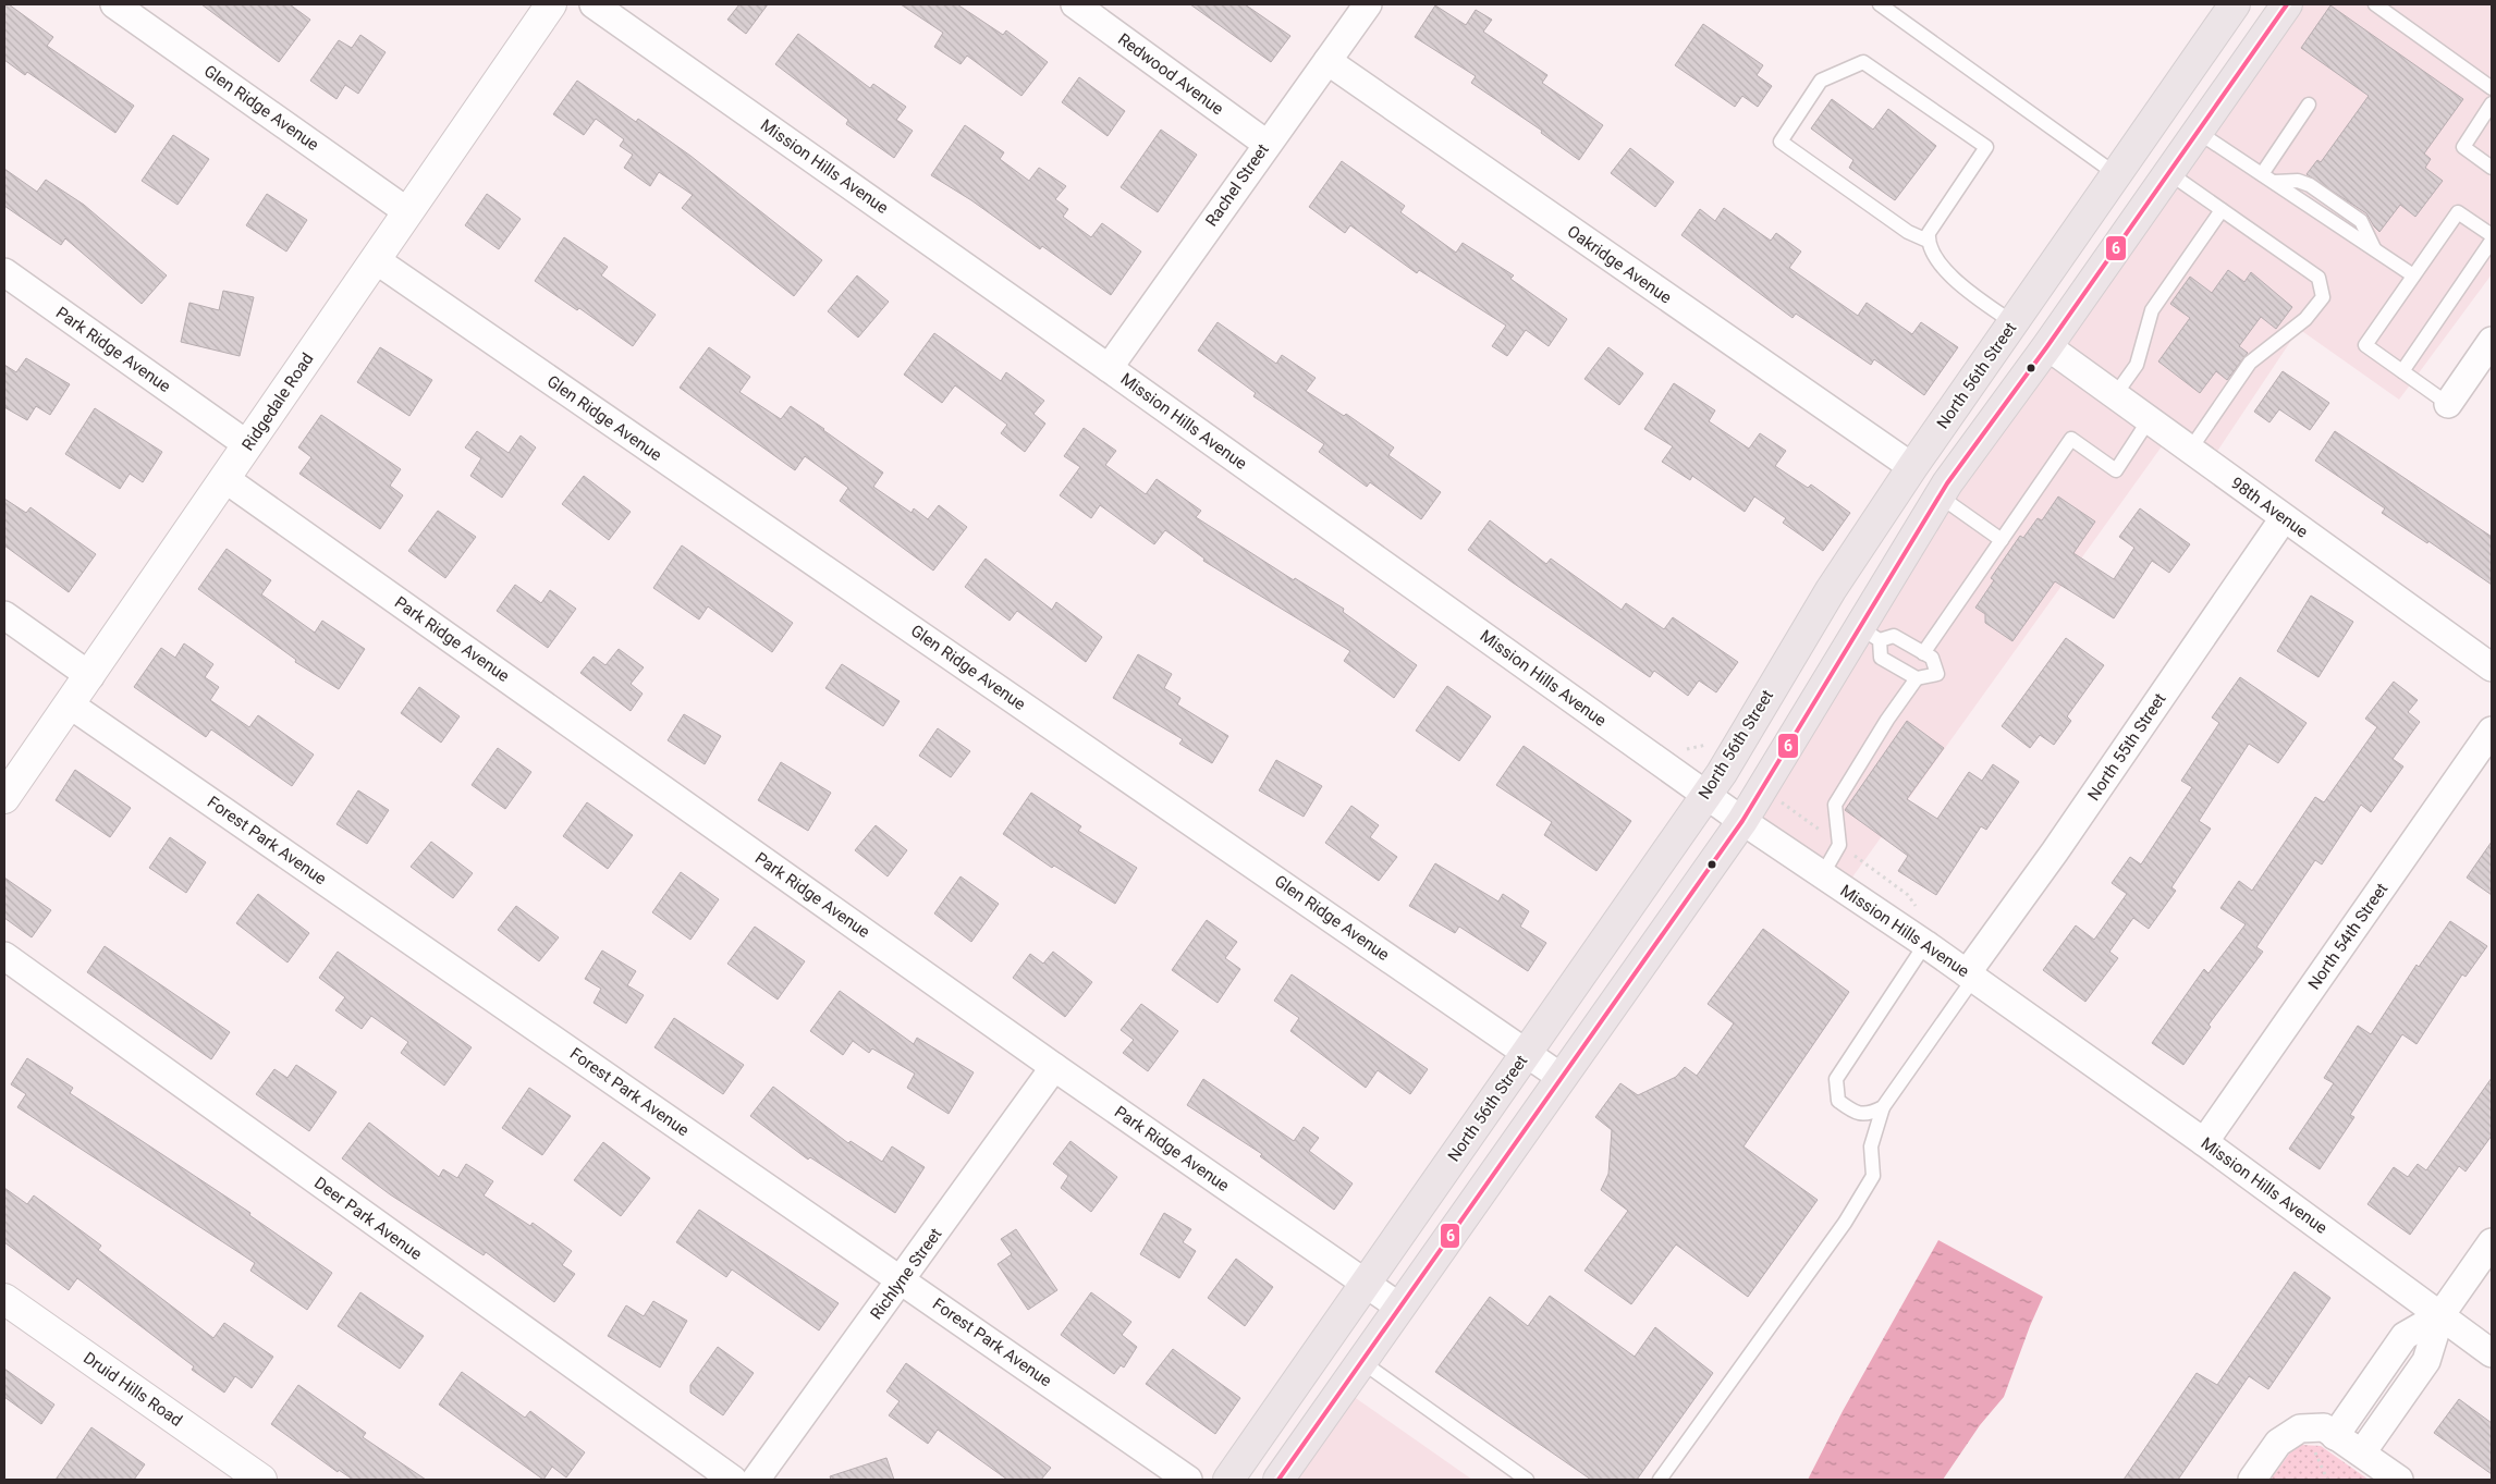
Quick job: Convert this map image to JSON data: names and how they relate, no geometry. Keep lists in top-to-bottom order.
{
  "streets": {
    "main road": ["North 56th Street"],
    "street": [
      "Redwood Avenue",
      "Glen Ridge Avenue",
      "Mission Hills Avenue",
      "Rachel Street",
      "Oakridge Avenue",
      "Park Ridge Avenue",
      "Ridgedale Road",
      "98th Avenue",
      "North 55th Street",
      "Forest Park Avenue",
      "North 54th Street",
      "Deer Park Avenue",
      "Richlyne Street",
      "Druid Hills Road"
    ]
  },
  "crossings": [
    ["Redwood Avenue", "Rachel Street"],
    ["Glen Ridge Avenue", "North 56th Street"],
    ["Glen Ridge Avenue", "Ridgedale Road"],
    ["Mission Hills Avenue", "Rachel Street"],
    ["Mission Hills Avenue", "North 56th Street"],
    ["Mission Hills Avenue", "North 55th Street"],
    ["Mission Hills Avenue", "North 54th Street"],
    ["Rachel Street", "Oakridge Avenue"],
    ["Oakridge Avenue", "North 56th Street"],
    ["Park Ridge Avenue", "North 56th Street"],
    ["Park Ridge Avenue", "Ridgedale Road"],
    ["Park Ridge Avenue", "Richlyne Street"],
    ["Ridgedale Road", "Forest Park Avenue"],
    ["98th Avenue", "North 55th Street"],
    ["Forest Park Avenue", "Richlyne Street"]
  ],
  "lines": ["transit line 6"]
}
